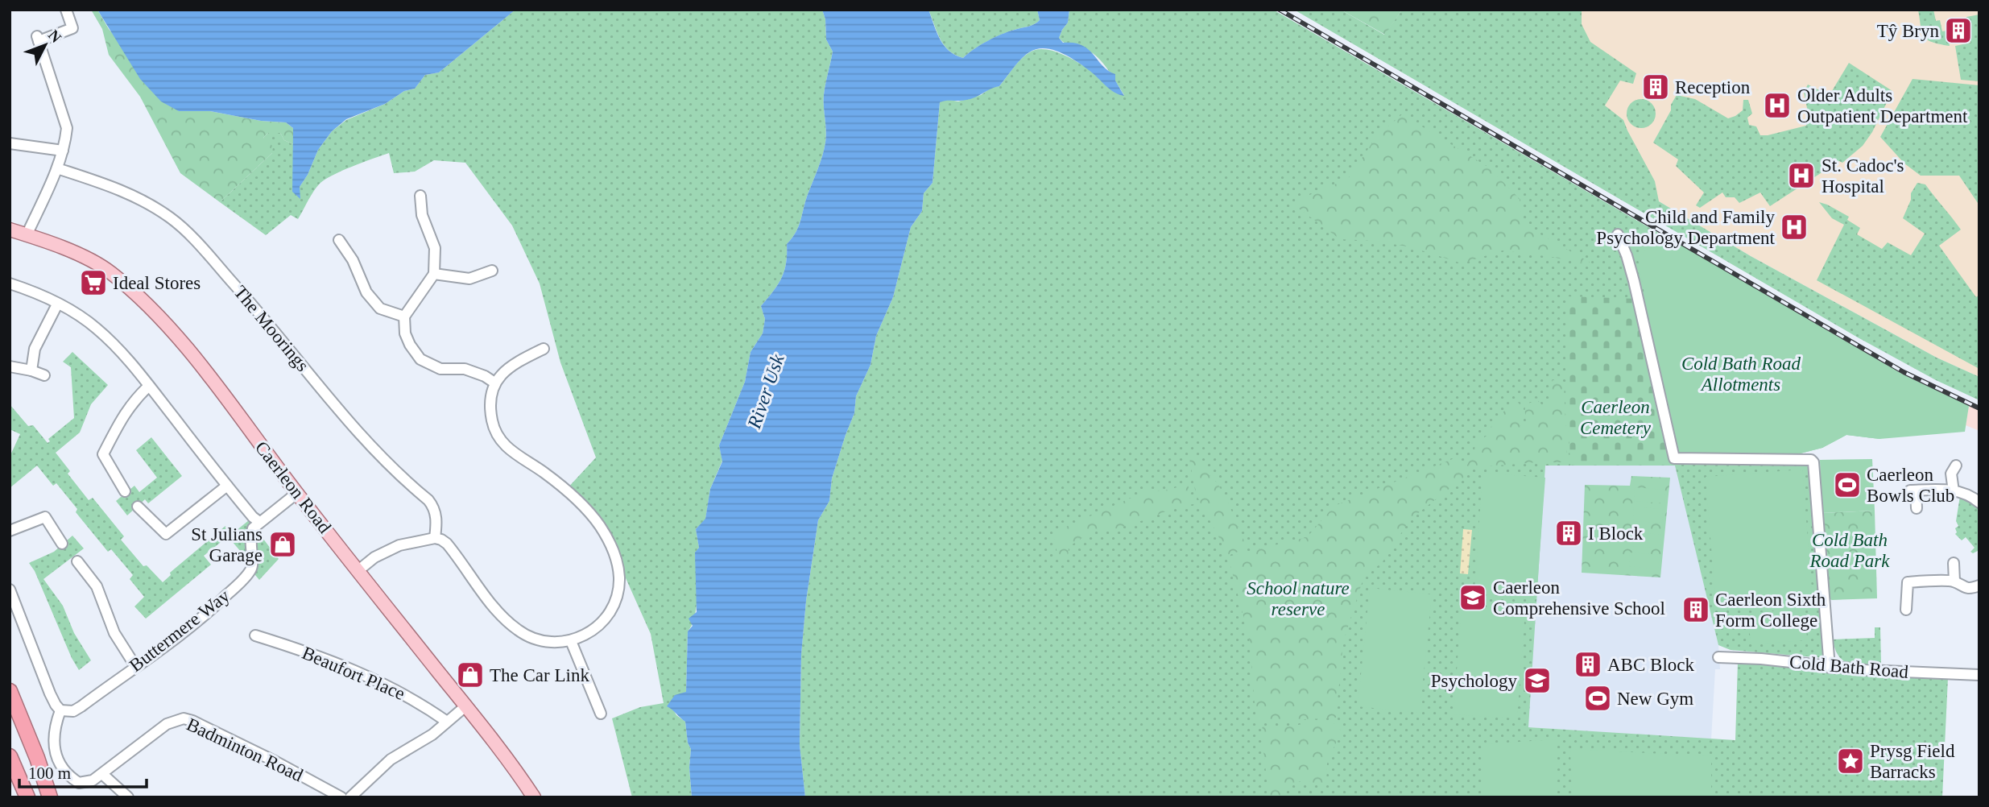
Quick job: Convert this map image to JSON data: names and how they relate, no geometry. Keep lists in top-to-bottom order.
{
  "streets": {
    "main road": ["Caerleon Road"],
    "street": [
      "The Moorings",
      "Buttermere Way",
      "Cold Bath Road",
      "Beaufort Place",
      "Badminton Road"
    ]
  },
  "crossings": [
    ["Buttermere Way", "Badminton Road"]
  ],
  "water": ["River Usk"],
  "parks": [
    "Cold Bath Road Allotments",
    "Caerleon Cemetery",
    "Cold Bath Road Park",
    "School nature reserve"
  ],
  "places": {
    "building": [
      "Tŷ Bryn",
      "Reception",
      "I Block",
      "Caerleon Sixth Form College",
      "ABC Block"
    ],
    "hospital": ["Older Adults Outpatient Department", "St. Cadoc's Hospital", "Child and Family Psychology Department"],
    "supermarket": ["Ideal Stores"],
    "sports": ["Caerleon Bowls Club", "New Gym"],
    "shop": ["St Julians Garage", "The Car Link"],
    "school or university": ["Caerleon Comprehensive School", "Psychology"],
    "place": ["Prysg Field Barracks"]
  },
  "scale_bar": "100 m",
  "north": "top right"
}
